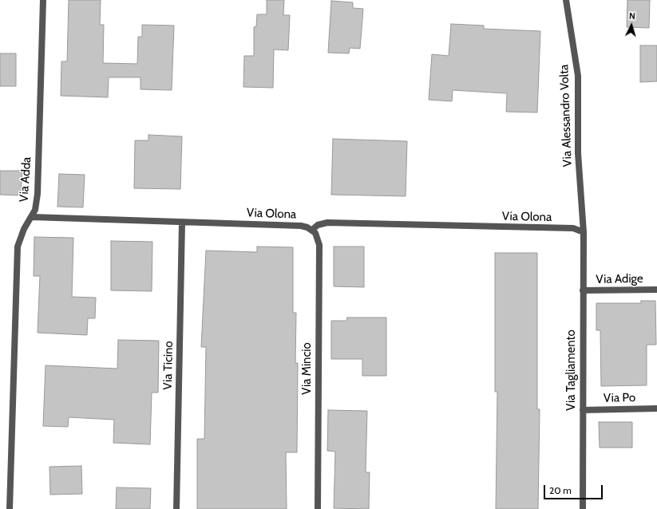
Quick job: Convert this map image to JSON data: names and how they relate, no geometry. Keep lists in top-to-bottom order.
{
  "streets": {
    "street": [
      "Via Alessandro Volta",
      "Via Adda",
      "Via Olona",
      "Via Adige",
      "Via Ticino",
      "Via Mincio",
      "Via Tagliamento",
      "Via Po"
    ]
  },
  "crossings": [
    ["Via Alessandro Volta", "Via Olona"],
    ["Via Alessandro Volta", "Via Tagliamento"],
    ["Via Adda", "Via Olona"],
    ["Via Olona", "Via Ticino"],
    ["Via Olona", "Via Mincio"],
    ["Via Olona", "Via Tagliamento"],
    ["Via Adige", "Via Tagliamento"],
    ["Via Tagliamento", "Via Po"]
  ],
  "scale_bar": "20 m",
  "north": "top"
}
